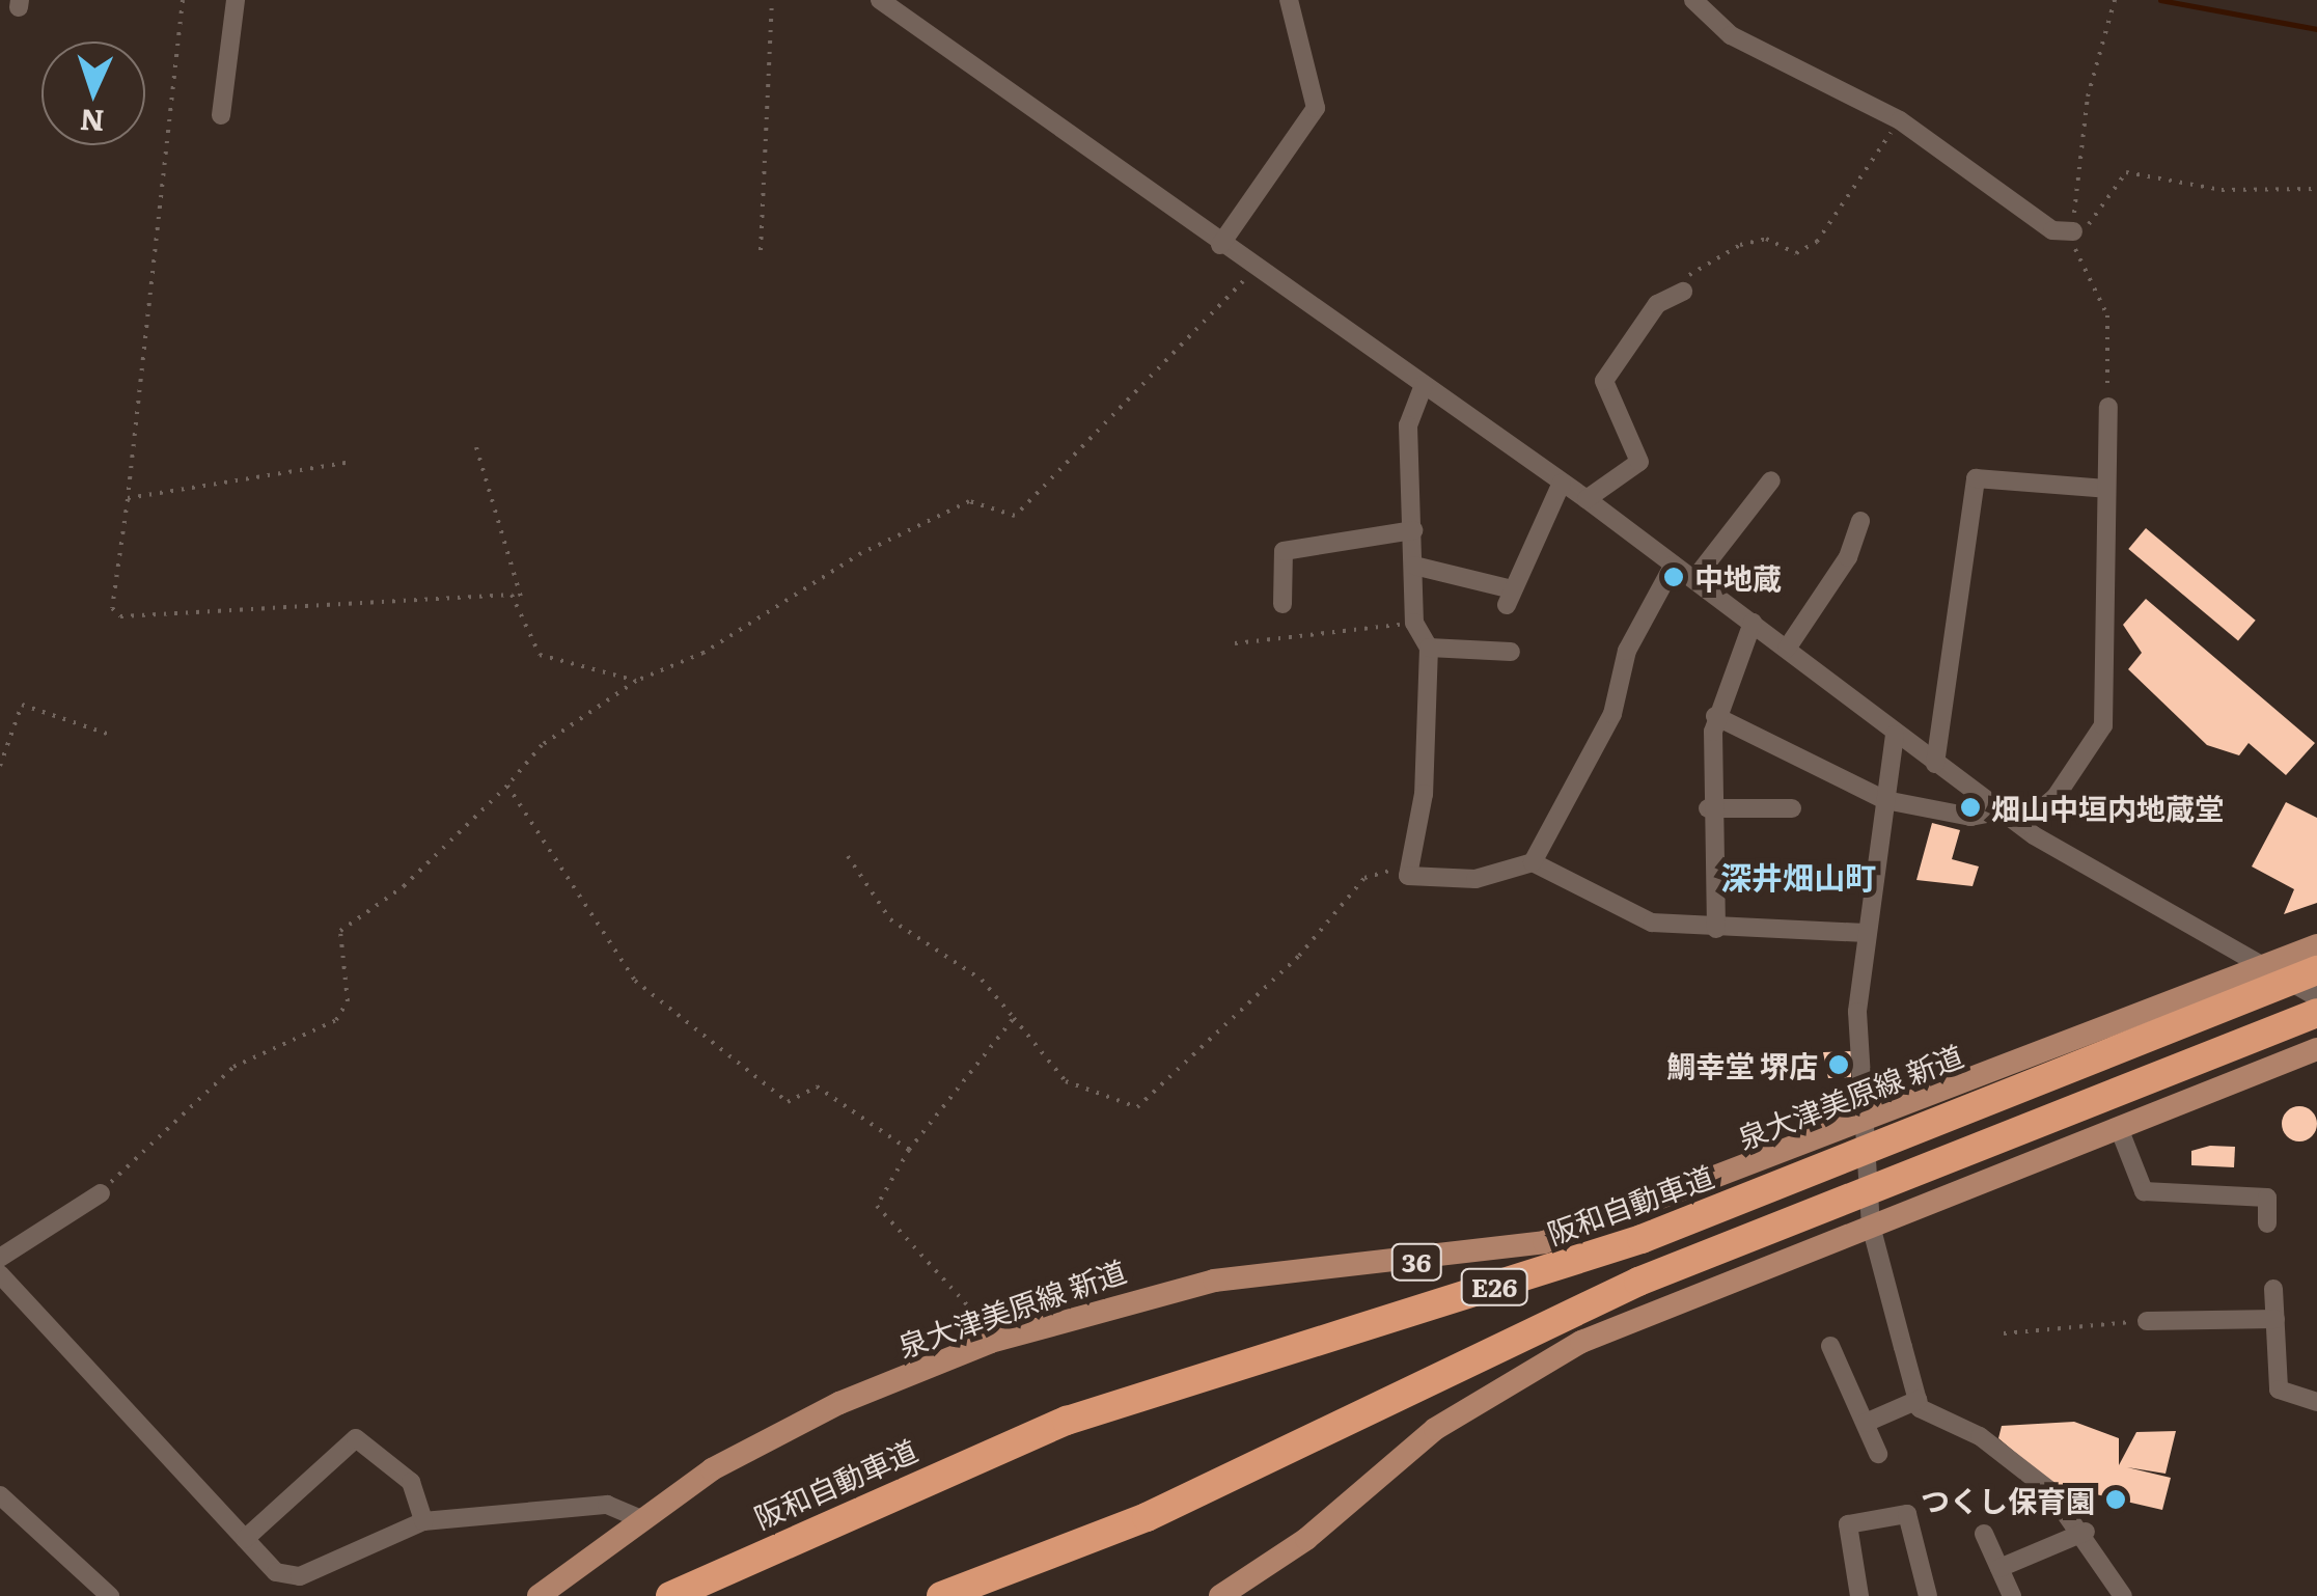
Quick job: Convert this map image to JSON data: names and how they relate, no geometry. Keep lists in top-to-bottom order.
{
  "streets": {
    "highway": ["阪和自動車道", "E26"],
    "main road": ["泉大津美原線 新道", "36"]
  },
  "districts": ["深井畑山町"],
  "places": [
    "中地蔵",
    "畑山中垣内地蔵堂",
    "鯛幸堂 堺店",
    "つくし保育園"
  ],
  "north": "bottom"
}
